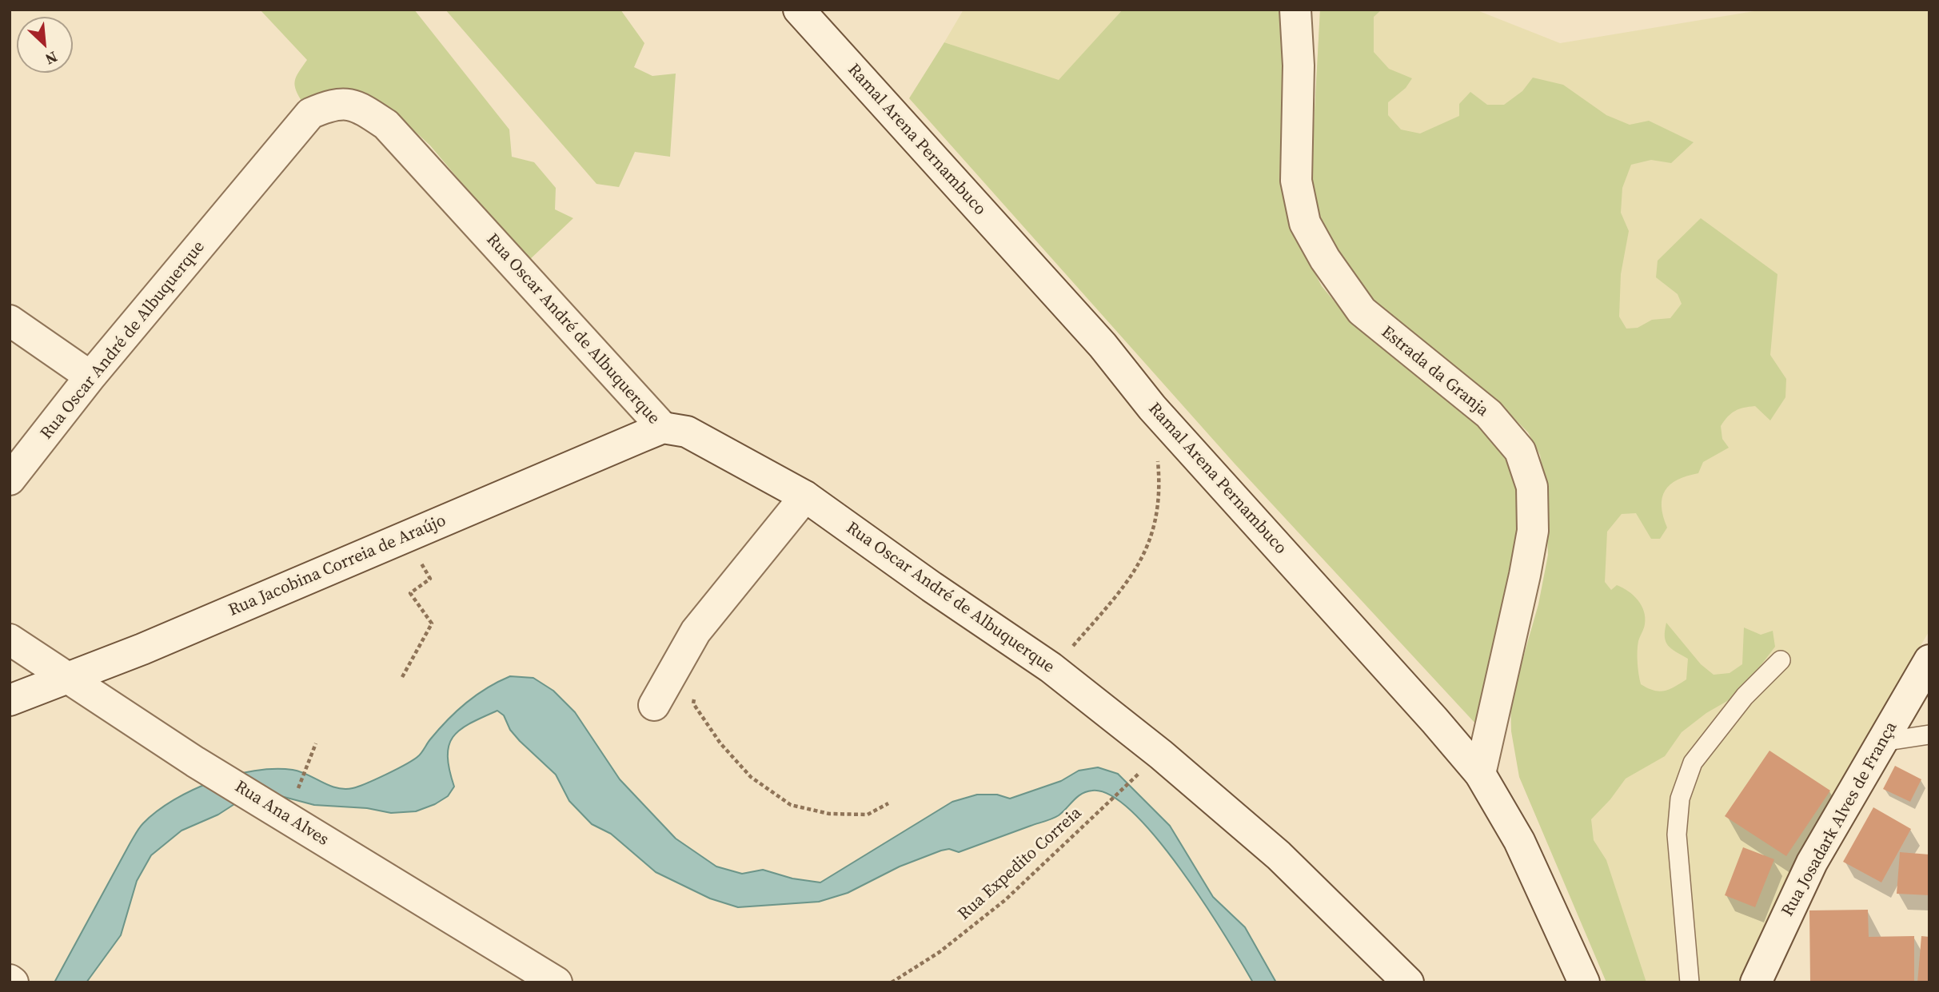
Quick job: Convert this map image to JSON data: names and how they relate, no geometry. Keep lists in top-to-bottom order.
{
  "streets": {
    "street": [
      "Ramal Arena Pernambuco",
      "Rua Oscar André de Albuquerque",
      "Estrada da Granja",
      "Rua Jacobina Correia de Araújo",
      "Rua Ana Alves",
      "Rua Josadark Alves de França"
    ],
    "path": ["Rua Expedito Correia"]
  },
  "crossings": [
    ["Ramal Arena Pernambuco", "Estrada da Granja"],
    ["Rua Oscar André de Albuquerque", "Rua Jacobina Correia de Araújo"],
    ["Rua Jacobina Correia de Araújo", "Rua Ana Alves"]
  ],
  "north": "bottom right"
}
